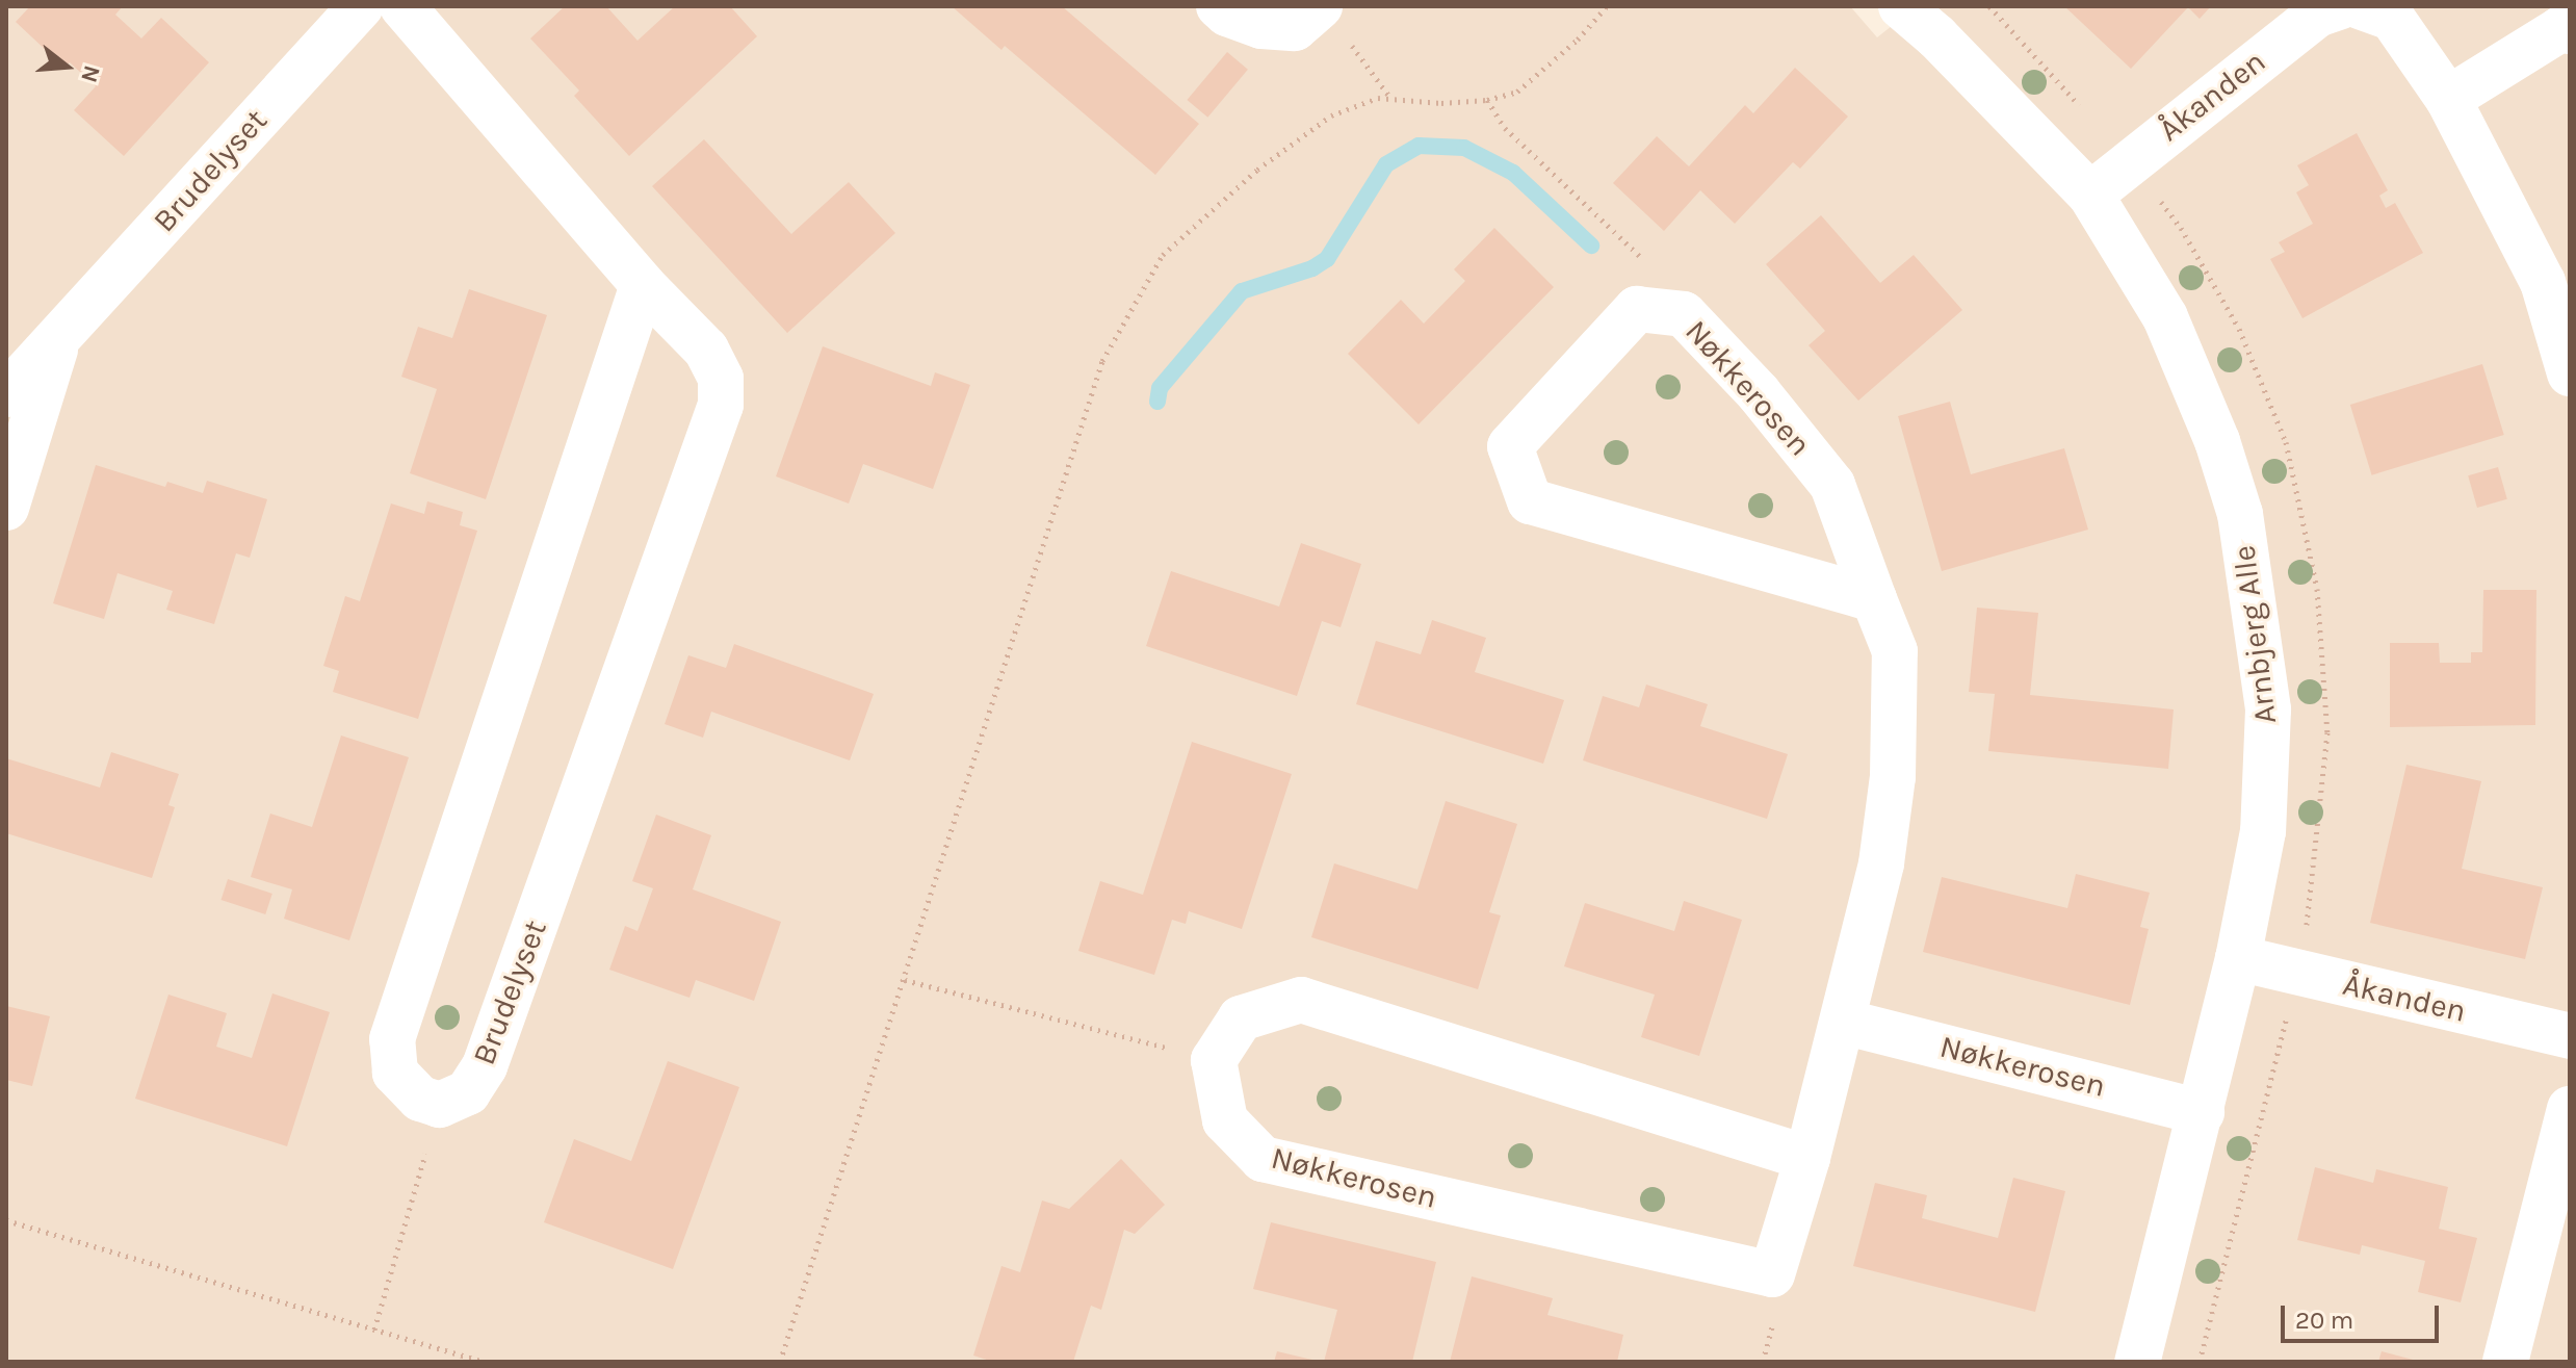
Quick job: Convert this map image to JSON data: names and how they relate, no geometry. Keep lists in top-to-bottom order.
{
  "streets": {
    "street": [
      "Åkanden",
      "Brudelyset",
      "Nøkkerosen",
      "Arnbjerg Alle"
    ]
  },
  "crossings": [
    ["Åkanden", "Arnbjerg Alle"],
    ["Nøkkerosen", "Arnbjerg Alle"]
  ],
  "scale_bar": "20 m",
  "north": "right"
}
